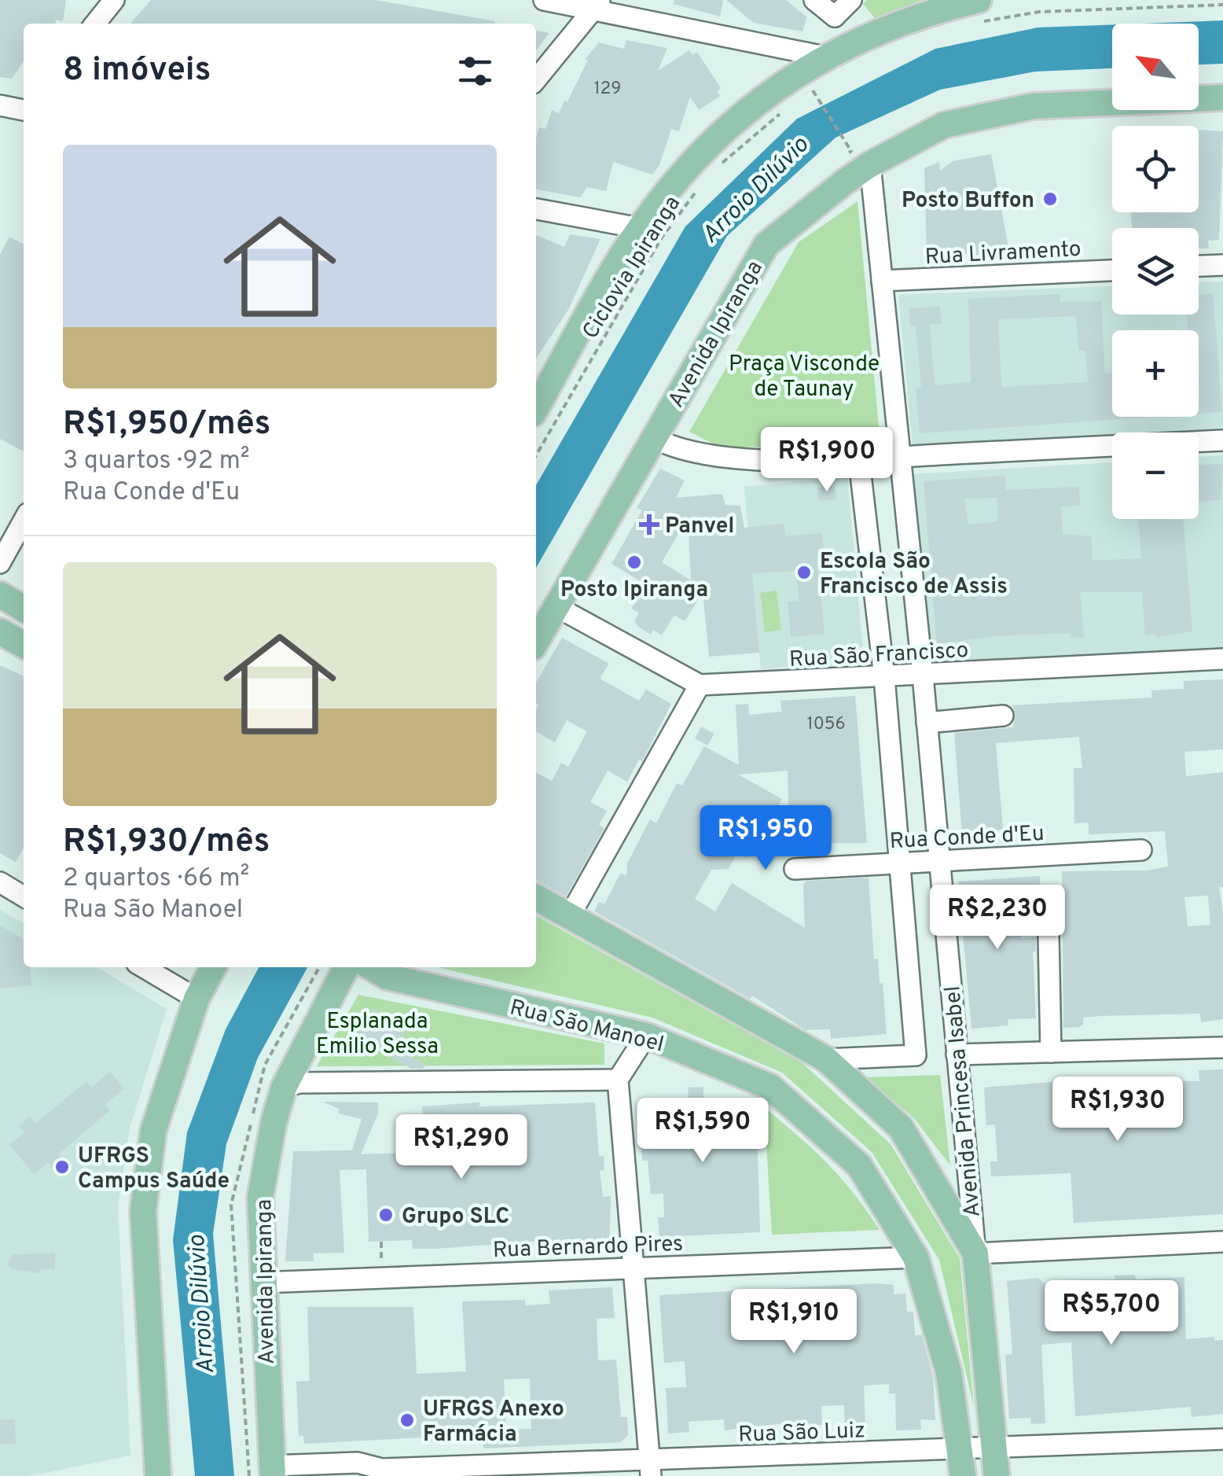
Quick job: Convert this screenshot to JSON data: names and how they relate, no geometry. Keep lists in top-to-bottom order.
{
  "streets": {
    "main road": ["Avenida Ipiranga", "Rua São Manoel", "Avenida Princesa Isabel"],
    "street": [
      "Rua Livramento",
      "Rua São Francisco",
      "Rua Conde d'Eu",
      "Rua Bernardo Pires",
      "Rua São Luiz"
    ],
    "path": ["Ciclovia Ipiranga"]
  },
  "crossings": [
    ["Rua Livramento", "Avenida Princesa Isabel"],
    ["Avenida Ipiranga", "Avenida Princesa Isabel"],
    ["Avenida Ipiranga", "Rua Bernardo Pires"],
    ["Avenida Ipiranga", "Rua São Luiz"],
    ["Rua São Francisco", "Avenida Princesa Isabel"],
    ["Rua Conde d'Eu", "Avenida Princesa Isabel"],
    ["Rua São Manoel", "Rua Bernardo Pires"],
    ["Avenida Princesa Isabel", "Rua São Luiz"]
  ],
  "water": ["Arroio Dilúvio"],
  "parks": ["Praça Visconde de Taunay", "Esplanada Emilio Sessa"],
  "places": {
    "other": [
      "Posto Buffon",
      "Posto Ipiranga",
      "Escola São Francisco de Assis",
      "UFRGS Campus Saúde",
      "Grupo SLC",
      "UFRGS Anexo Farmácia"
    ],
    "health": ["Panvel"]
  },
  "house_numbers": ["129", "1056"],
  "north": "top left",
  "page": {
    "map_buttons": ["+", "−"],
    "heading": "8 imóveis",
    "list": [
      {
        "name": "R$1,950/mês",
        "note": "3 quartos · 92 m² · Rua Conde d'Eu"
      },
      {
        "name": "R$1,930/mês",
        "note": "2 quartos · 66 m² · Rua São Manoel"
      }
    ],
    "price": [
      "R$1,900",
      "R$1,950",
      "R$2,230",
      "R$1,930",
      "R$1,590",
      "R$1,290",
      "R$5,700",
      "R$1,910"
    ]
  }
}
